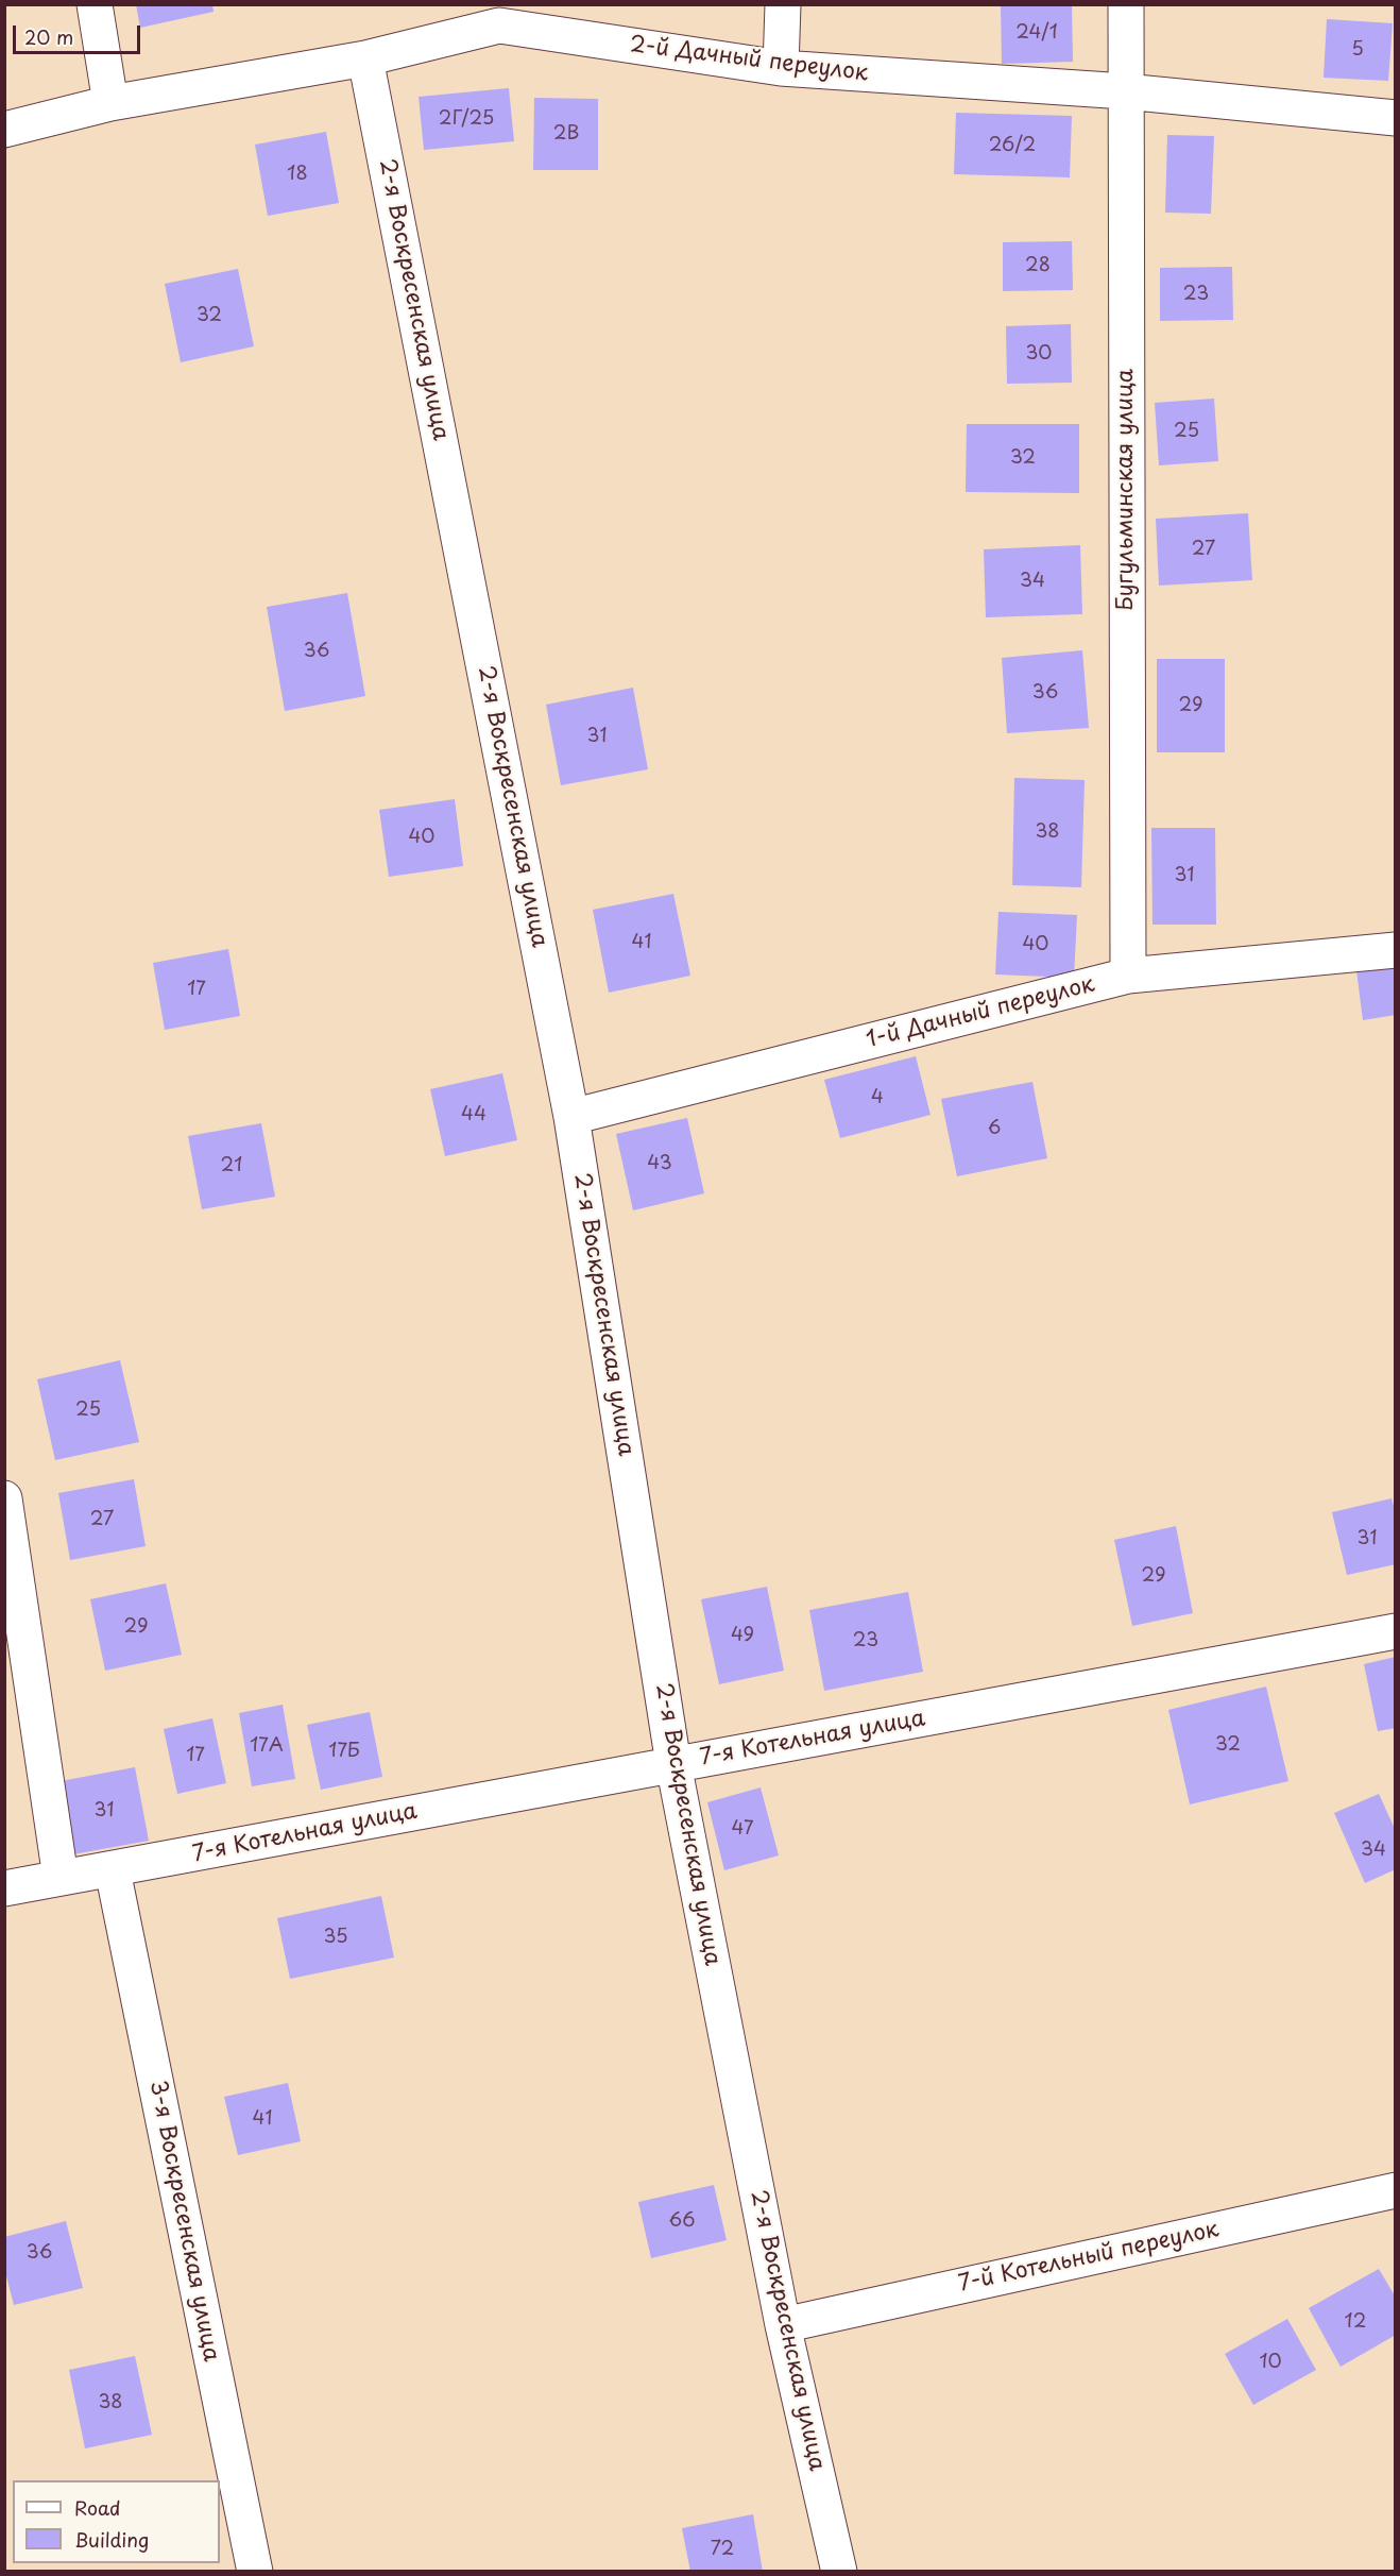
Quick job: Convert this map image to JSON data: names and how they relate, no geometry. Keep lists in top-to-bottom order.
{
  "streets": {
    "street": [
      "2-й Дачный переулок",
      "2-я Воскресенская улица",
      "Бугульминская улица",
      "1-й Дачный переулок",
      "7-я Котельная улица",
      "3-я Воскресенская улица",
      "7-й Котельный переулок"
    ]
  },
  "crossings": [
    ["2-й Дачный переулок", "2-я Воскресенская улица"],
    ["2-й Дачный переулок", "Бугульминская улица"],
    ["2-я Воскресенская улица", "1-й Дачный переулок"],
    ["2-я Воскресенская улица", "7-я Котельная улица"],
    ["2-я Воскресенская улица", "7-й Котельный переулок"],
    ["Бугульминская улица", "1-й Дачный переулок"],
    ["7-я Котельная улица", "3-я Воскресенская улица"]
  ],
  "house_numbers": [
    "24/1",
    "5",
    "2Г/25",
    "2В",
    "26/2",
    "18",
    "28",
    "23",
    "32",
    "30",
    "25",
    "32",
    "27",
    "34",
    "36",
    "36",
    "29",
    "31",
    "38",
    "40",
    "31",
    "41",
    "40",
    "17",
    "4",
    "44",
    "6",
    "43",
    "21",
    "25",
    "27",
    "31",
    "29",
    "29",
    "49",
    "23",
    "32",
    "17А",
    "17Б",
    "17",
    "31",
    "47",
    "34",
    "35",
    "41",
    "66",
    "36",
    "12",
    "10",
    "38",
    "72"
  ],
  "legend": ["Road", "Building"],
  "scale_bar": "20 m"
}
